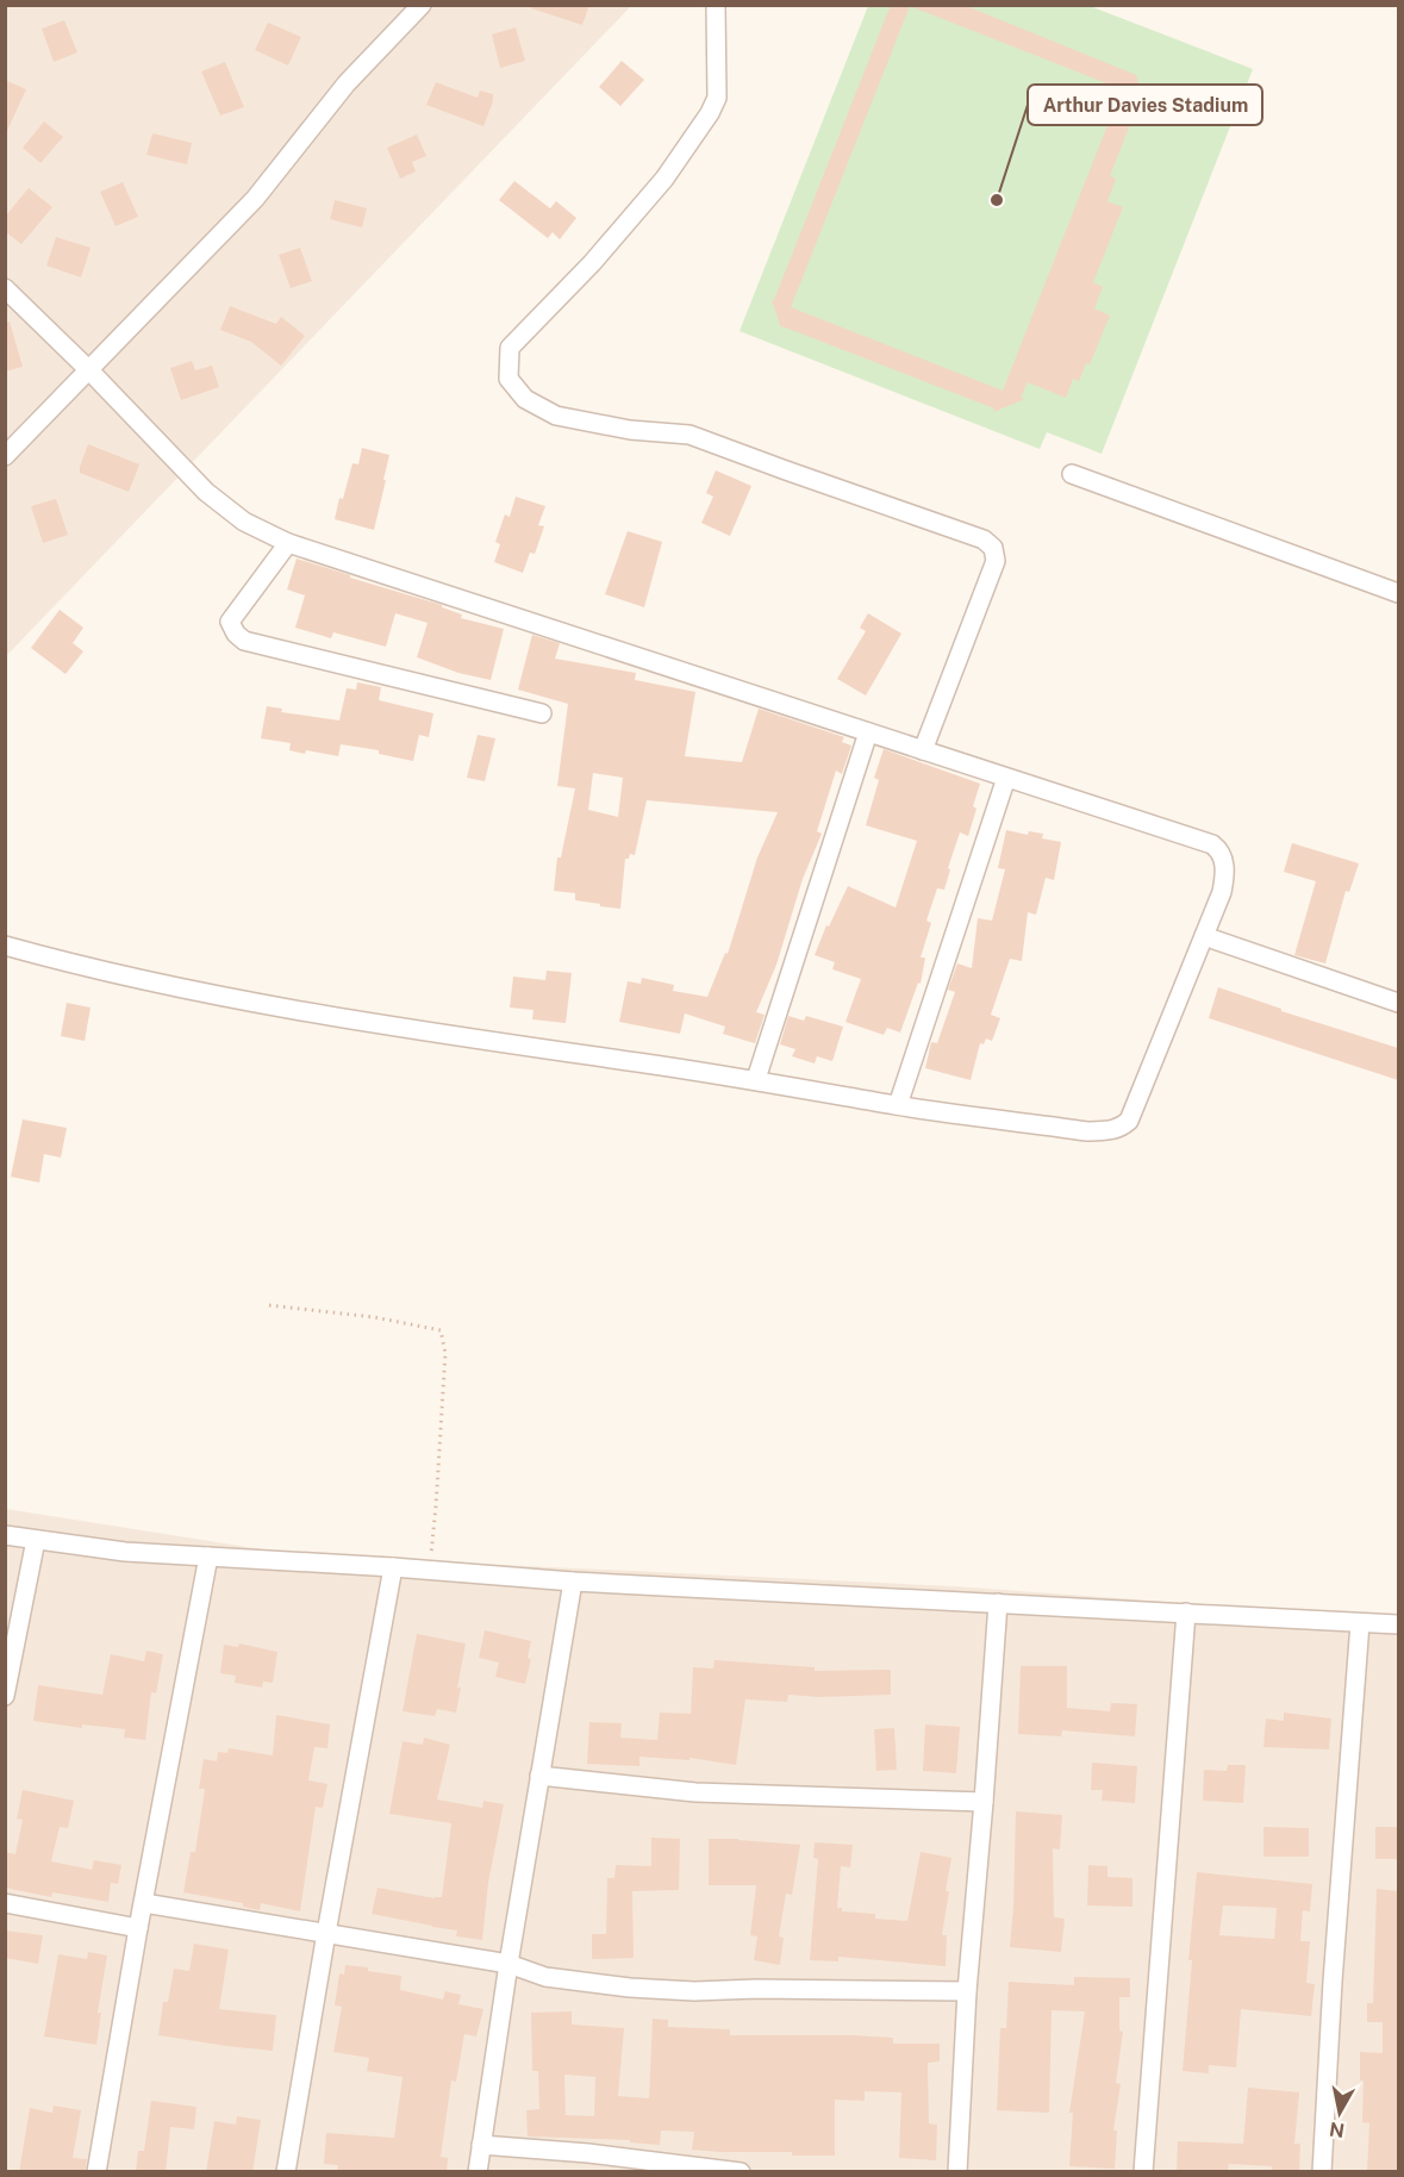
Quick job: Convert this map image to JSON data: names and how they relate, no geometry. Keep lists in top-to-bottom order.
{
  "places": ["Arthur Davies Stadium"],
  "north": "bottom"
}
